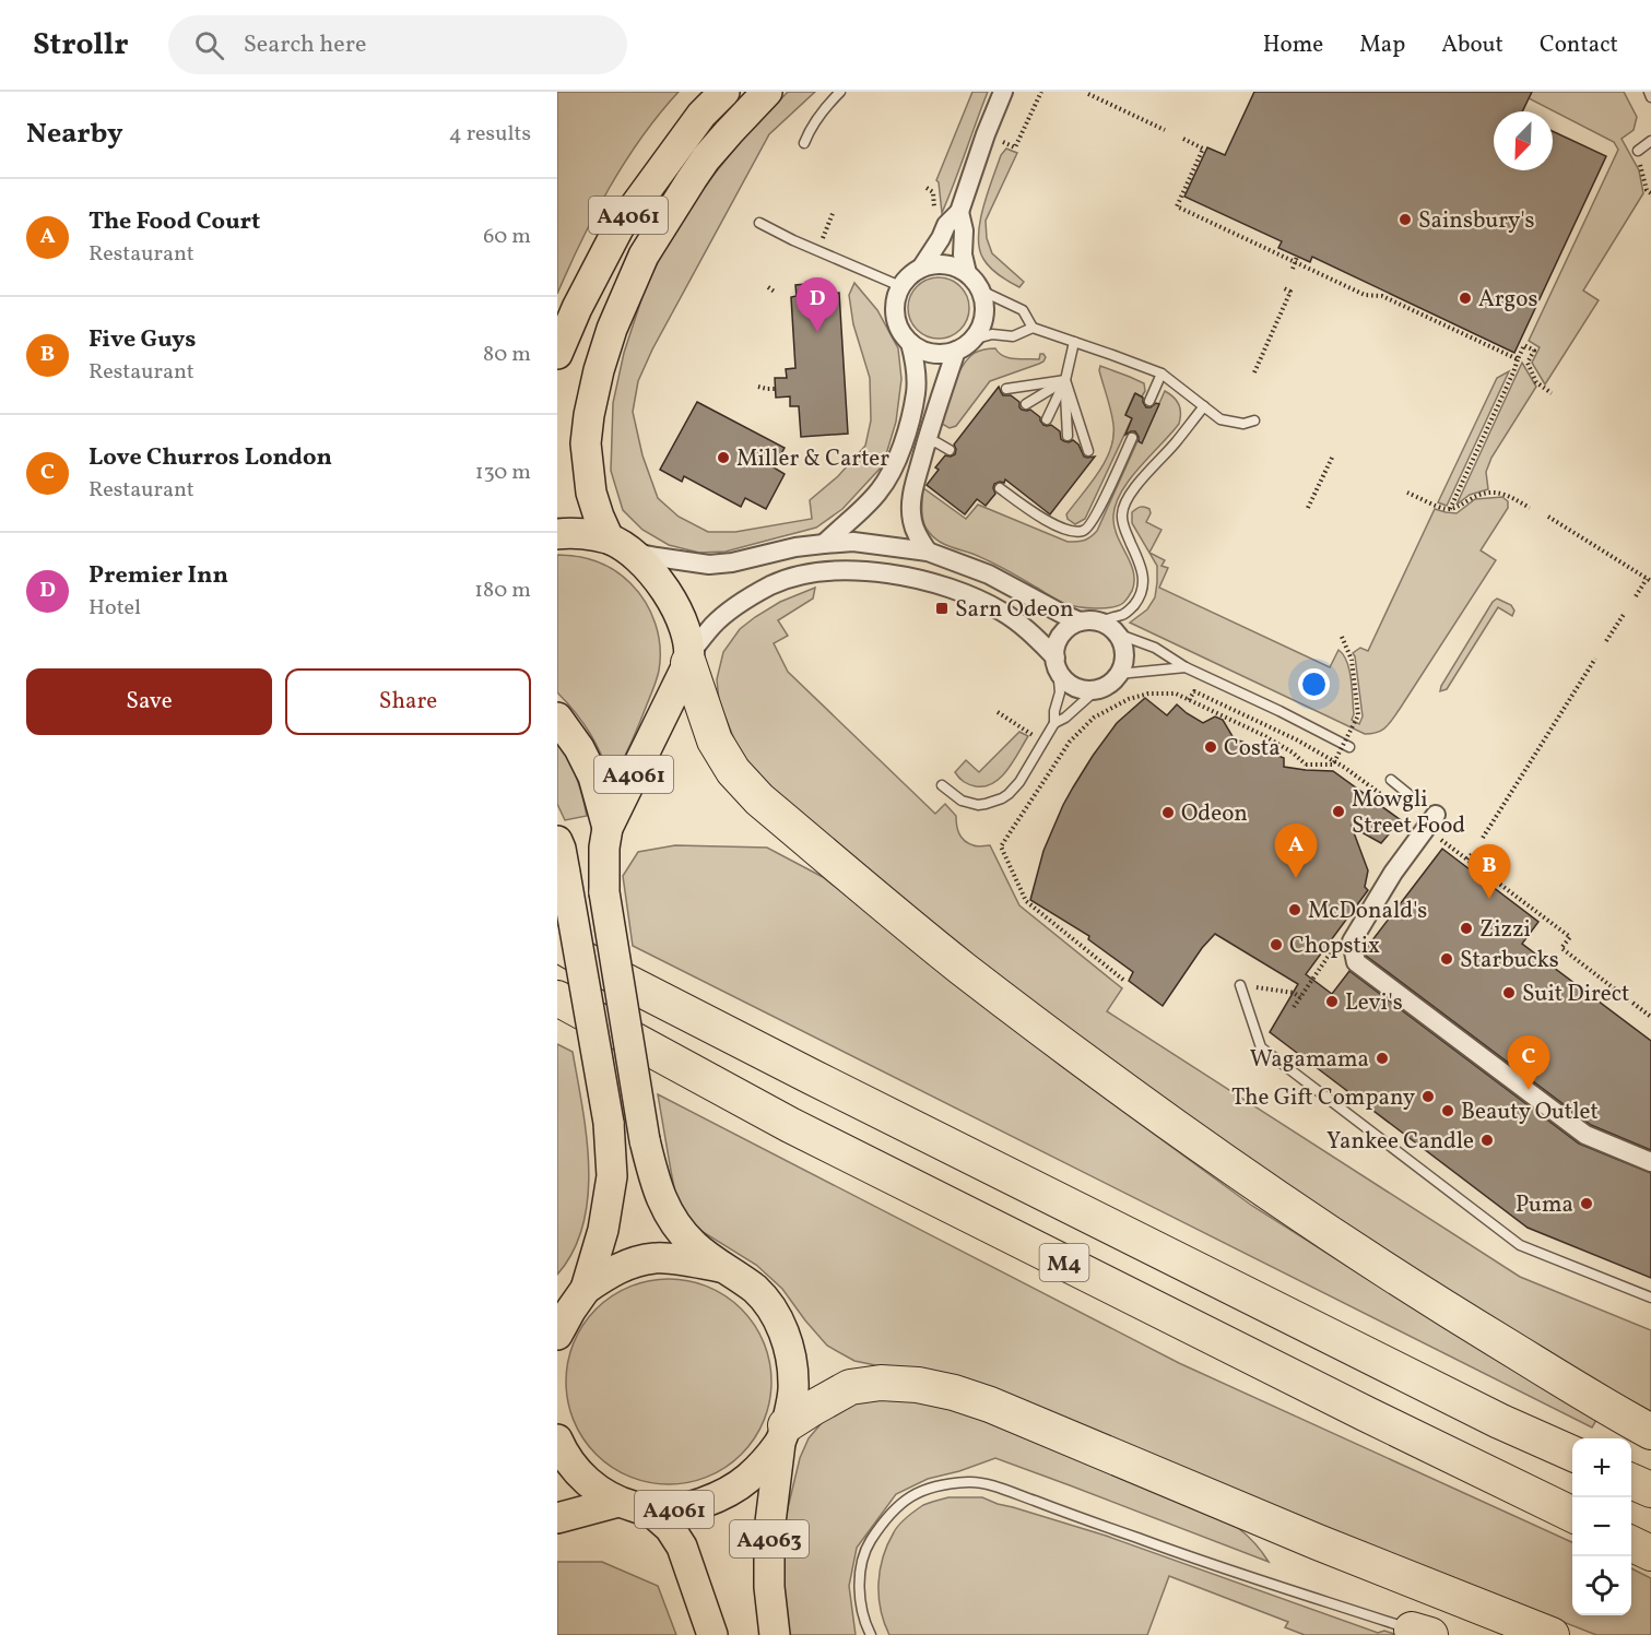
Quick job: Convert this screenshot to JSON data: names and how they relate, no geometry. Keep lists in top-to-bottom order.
{
  "streets": {
    "highway": ["M4"],
    "main road": ["A4061", "A4063"]
  },
  "crossings": [
    ["A4061", "A4063"]
  ],
  "places": {
    "other": [
      "Sainsbury's",
      "Argos",
      "Miller & Carter",
      "Costa",
      "Mowgli Street Food",
      "Odeon",
      "McDonald's",
      "Zizzi",
      "Chopstix",
      "Starbucks",
      "Suit Direct",
      "Levi's",
      "Wagamama",
      "The Gift Company",
      "Beauty Outlet",
      "Yankee Candle",
      "Puma"
    ],
    "transit": ["Sarn Odeon"]
  },
  "north": "bottom left",
  "page": {
    "header": "Strollr",
    "search": "Search here",
    "nav": [
      "Home",
      "Map",
      "About",
      "Contact"
    ],
    "heading": ["Nearby", "4 results"],
    "list": [
      {
        "mark": "A",
        "name": "The Food Court",
        "note": "Restaurant",
        "value": "60 m"
      },
      {
        "mark": "B",
        "name": "Five Guys",
        "note": "Restaurant",
        "value": "80 m"
      },
      {
        "mark": "C",
        "name": "Love Churros London",
        "note": "Restaurant",
        "value": "130 m"
      },
      {
        "mark": "D",
        "name": "Premier Inn",
        "note": "Hotel",
        "value": "180 m"
      }
    ],
    "pins": [
      "D",
      "A",
      "B",
      "C"
    ],
    "buttons": ["Save", "Share"],
    "map_buttons": ["+", "−"]
  }
}
